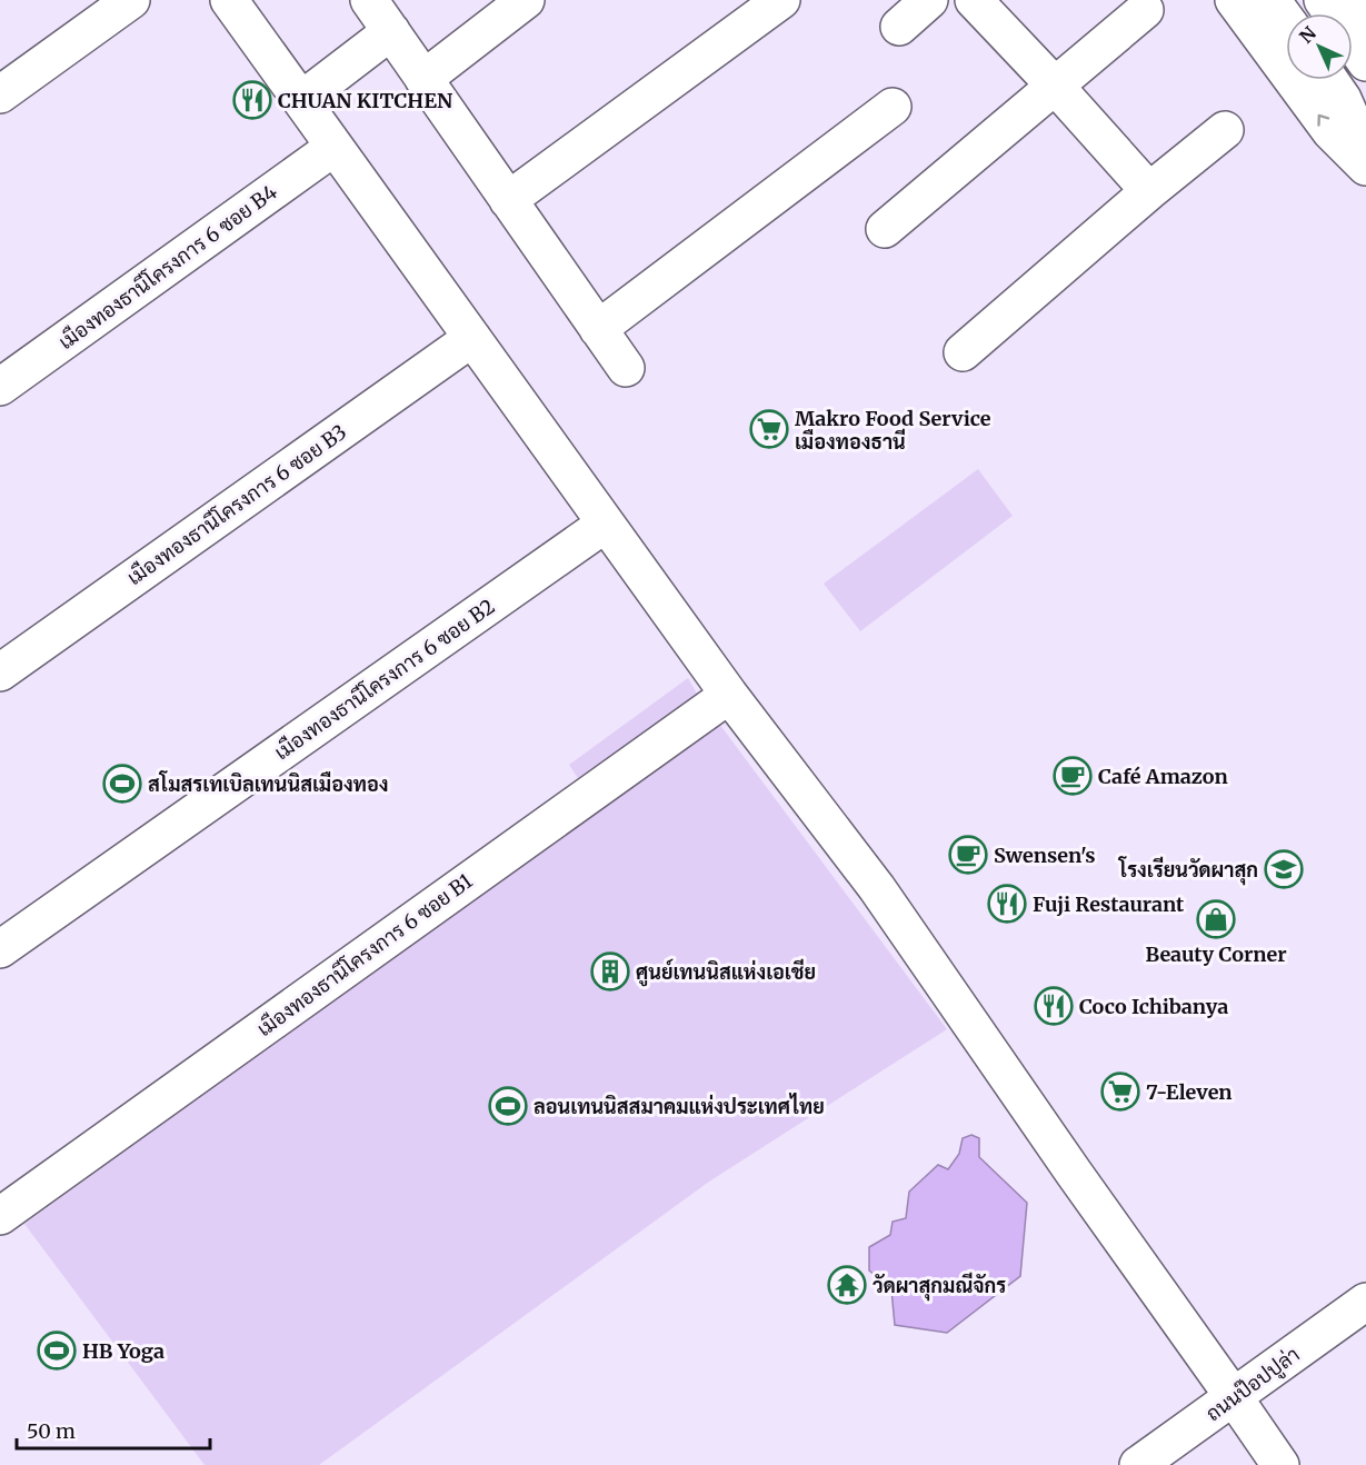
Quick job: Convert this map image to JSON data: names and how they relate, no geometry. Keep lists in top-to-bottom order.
{
  "streets": {
    "main road": [
      "เมืองทองธานีโครงการ 6 ซอย B4",
      "เมืองทองธานีโครงการ 6 ซอย B3",
      "เมืองทองธานีโครงการ 6 ซอย B2",
      "เมืองทองธานีโครงการ 6 ซอย B1",
      "ถนนป๊อปปูล่า"
    ]
  },
  "places": {
    "restaurant": ["CHUAN KITCHEN", "Fuji Restaurant", "Coco Ichibanya"],
    "supermarket": ["Makro Food Service เมืองทองธานี", "7-Eleven"],
    "cafe": ["Café Amazon", "Swensen's"],
    "sports": ["สโมสรเทเบิลเทนนิสเมืองทอง", "ลอนเทนนิสสมาคมแห่งประเทศไทย", "HB Yoga"],
    "school or university": ["โรงเรียนวัดผาสุก"],
    "shop": ["Beauty Corner"],
    "building": ["ศูนย์เทนนิสแห่งเอเชีย"],
    "temple": ["วัดผาสุกมณีจักร"]
  },
  "scale_bar": "50 m",
  "north": "top left"
}
